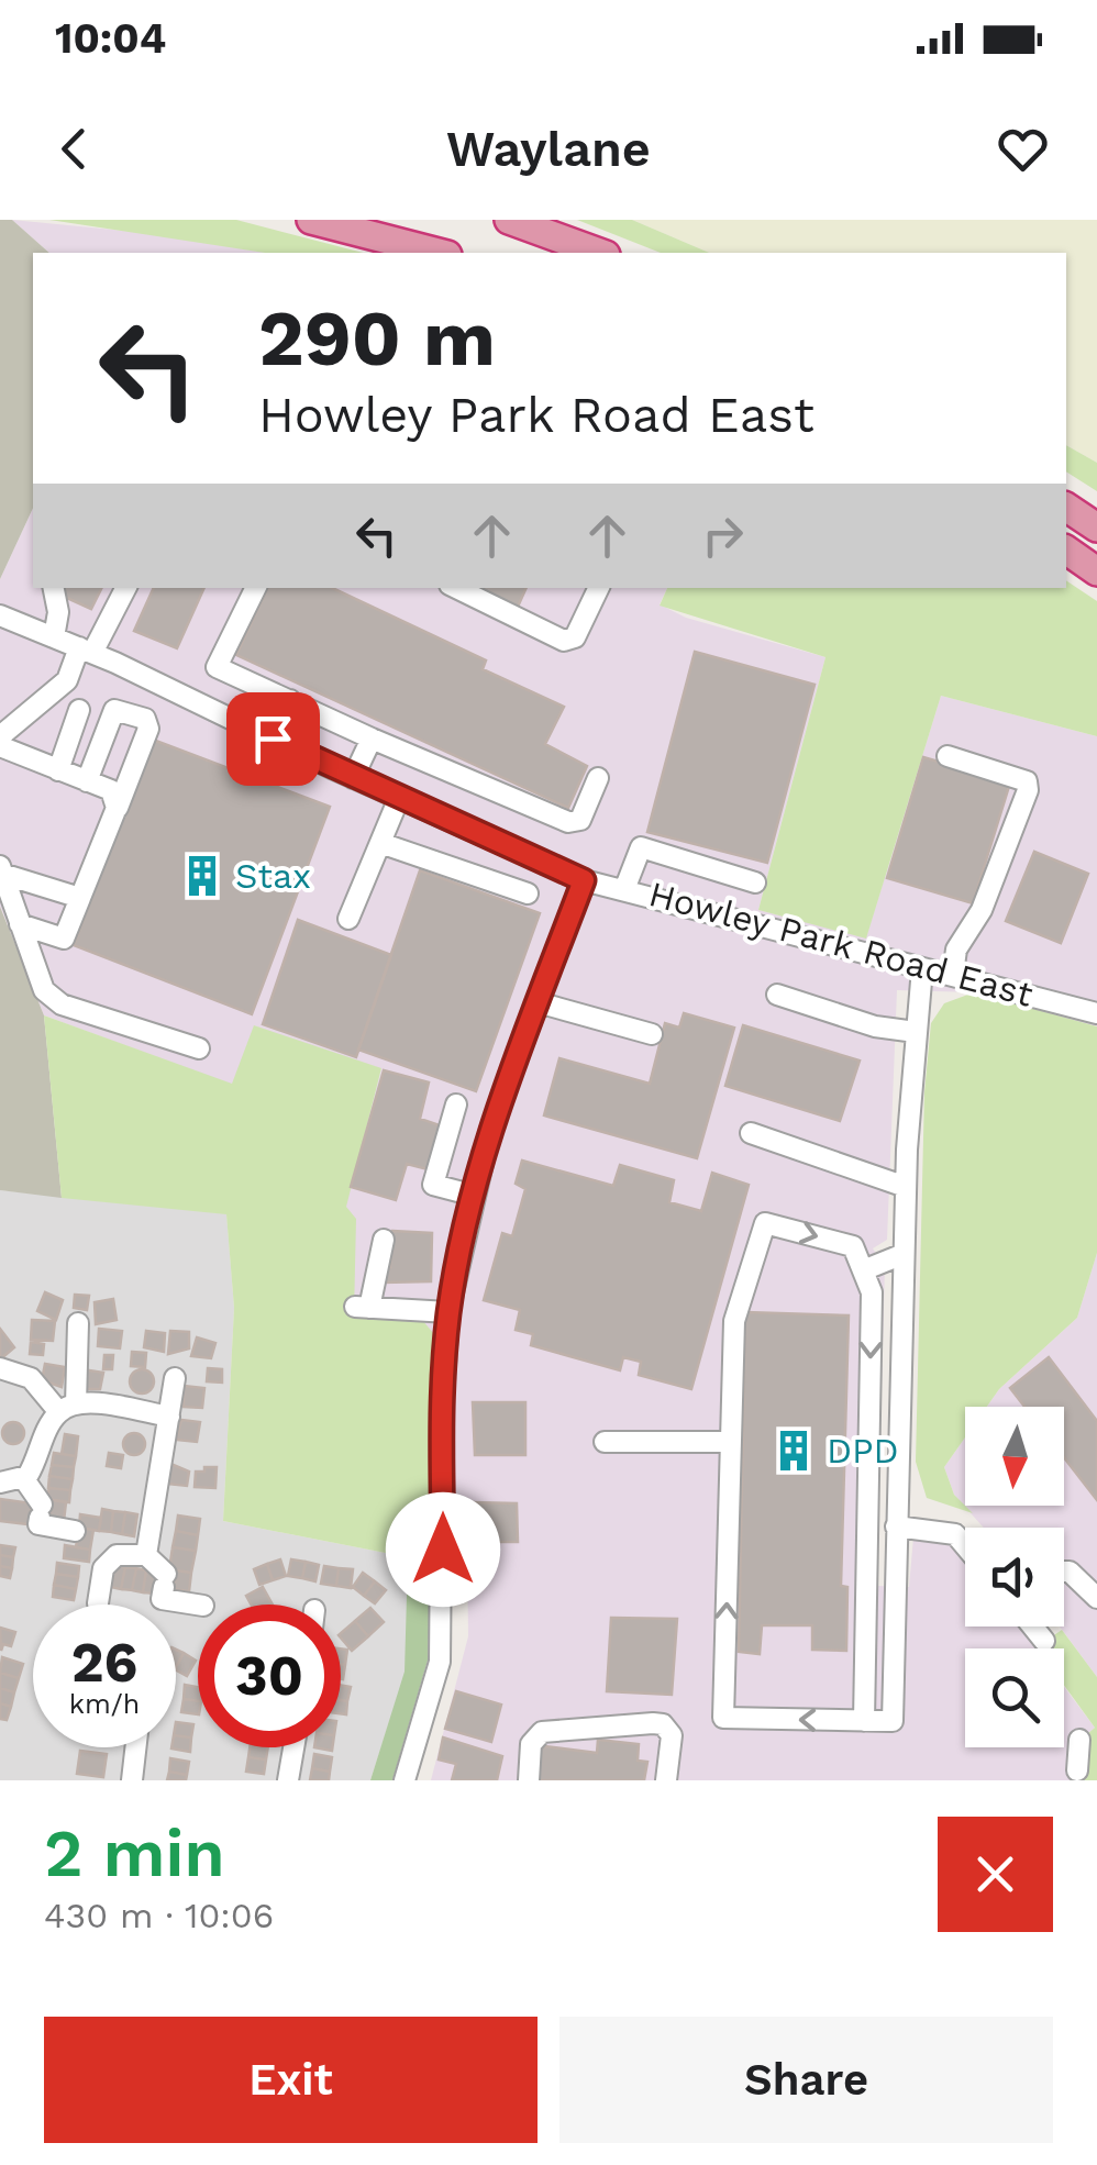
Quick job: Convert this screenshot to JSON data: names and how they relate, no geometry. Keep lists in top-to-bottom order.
{
  "streets": {
    "street": ["Howley Park Road East"]
  },
  "places": {
    "building": ["Stax", "DPD"]
  },
  "north": "bottom",
  "page": {
    "status": "10:04",
    "header": "Waylane",
    "turn": ["290 m", "Howley Park Road East"],
    "speed": "26 km/h",
    "limit": "30",
    "heading": ["2 min", "430 m · 10:06"],
    "buttons": ["Exit", "Share"]
  }
}
